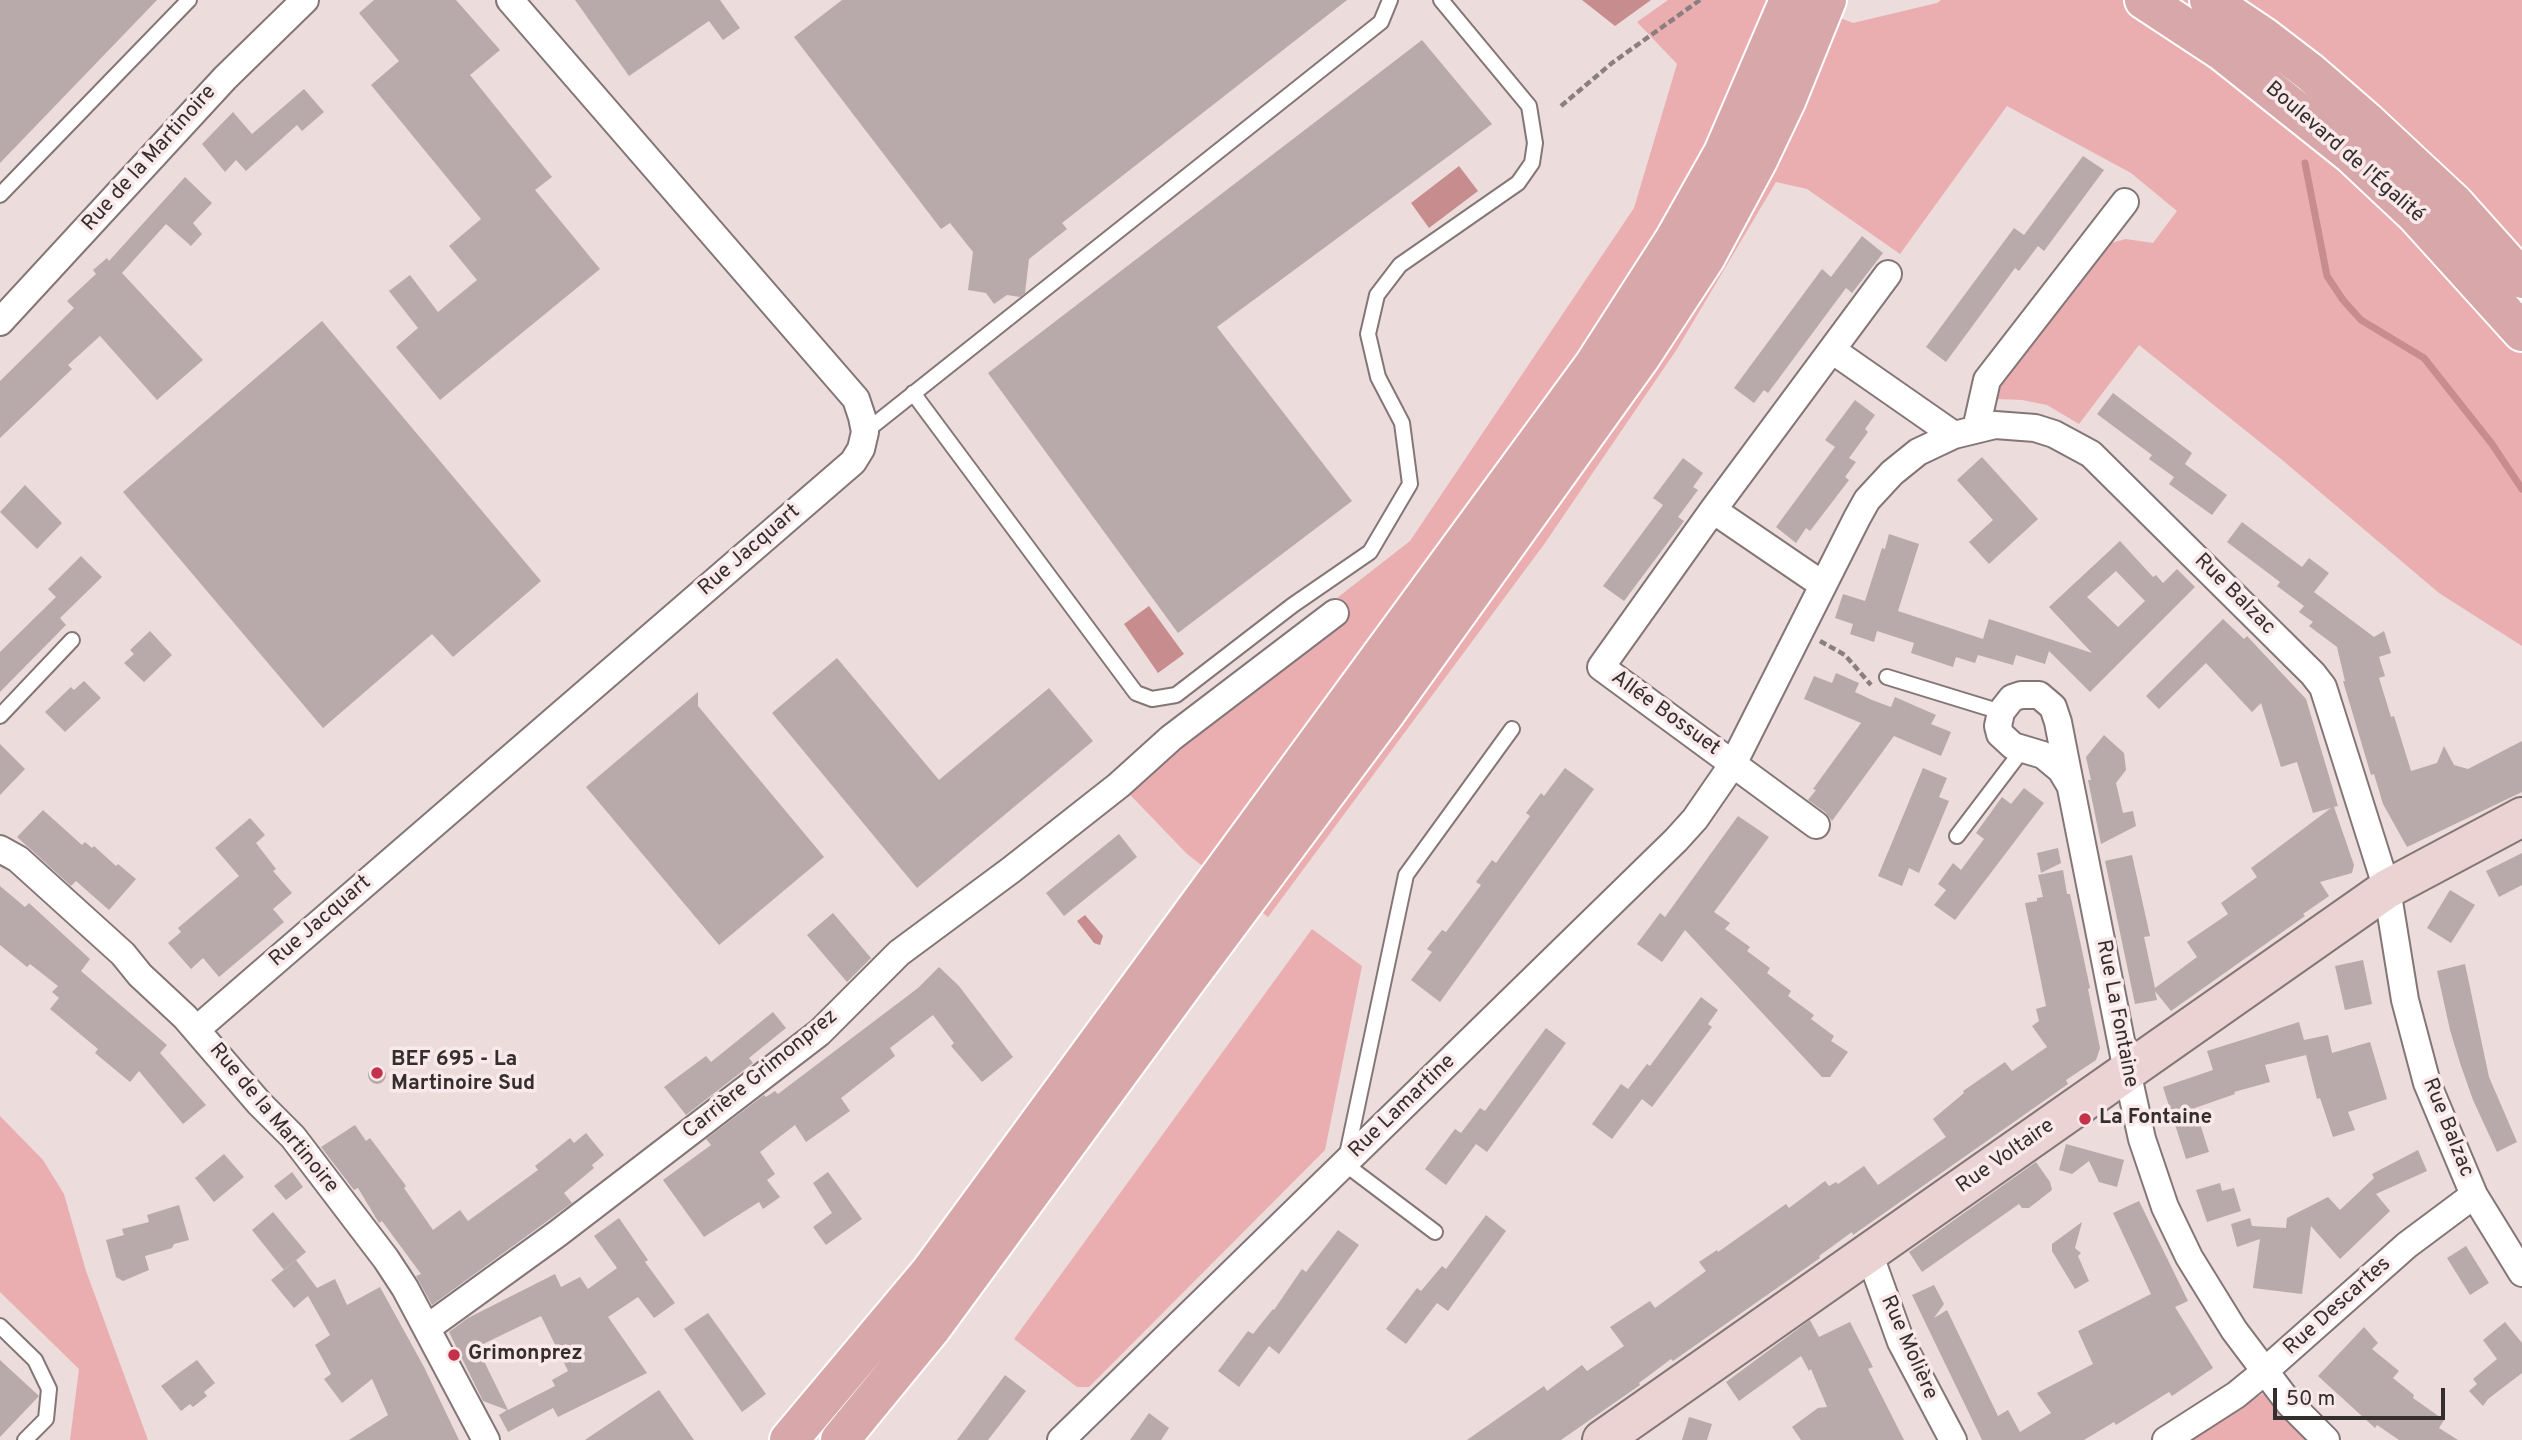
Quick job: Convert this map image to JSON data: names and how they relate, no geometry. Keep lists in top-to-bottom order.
{
  "streets": {
    "main road": ["Boulevard de l'Égalité"],
    "street": [
      "Rue de la Martinoire",
      "Rue Jacquart",
      "Rue Balzac",
      "Allée Bossuet",
      "Rue La Fontaine",
      "Carrière Grimonprez",
      "Rue Lamartine",
      "Rue Voltaire",
      "Rue Descartes",
      "Rue Molière"
    ]
  },
  "crossings": [
    ["Rue de la Martinoire", "Rue Jacquart"],
    ["Rue de la Martinoire", "Carrière Grimonprez"],
    ["Rue Balzac", "Allée Bossuet"],
    ["Rue Balzac", "Rue Lamartine"],
    ["Rue Balzac", "Rue Voltaire"],
    ["Rue Balzac", "Rue Descartes"],
    ["Allée Bossuet", "Rue Lamartine"],
    ["Rue La Fontaine", "Rue Voltaire"],
    ["Rue La Fontaine", "Rue Descartes"],
    ["Rue Voltaire", "Rue Molière"]
  ],
  "places": ["BEF 695 - La Martinoire Sud", "La Fontaine", "Grimonprez"],
  "scale_bar": "50 m"
}
